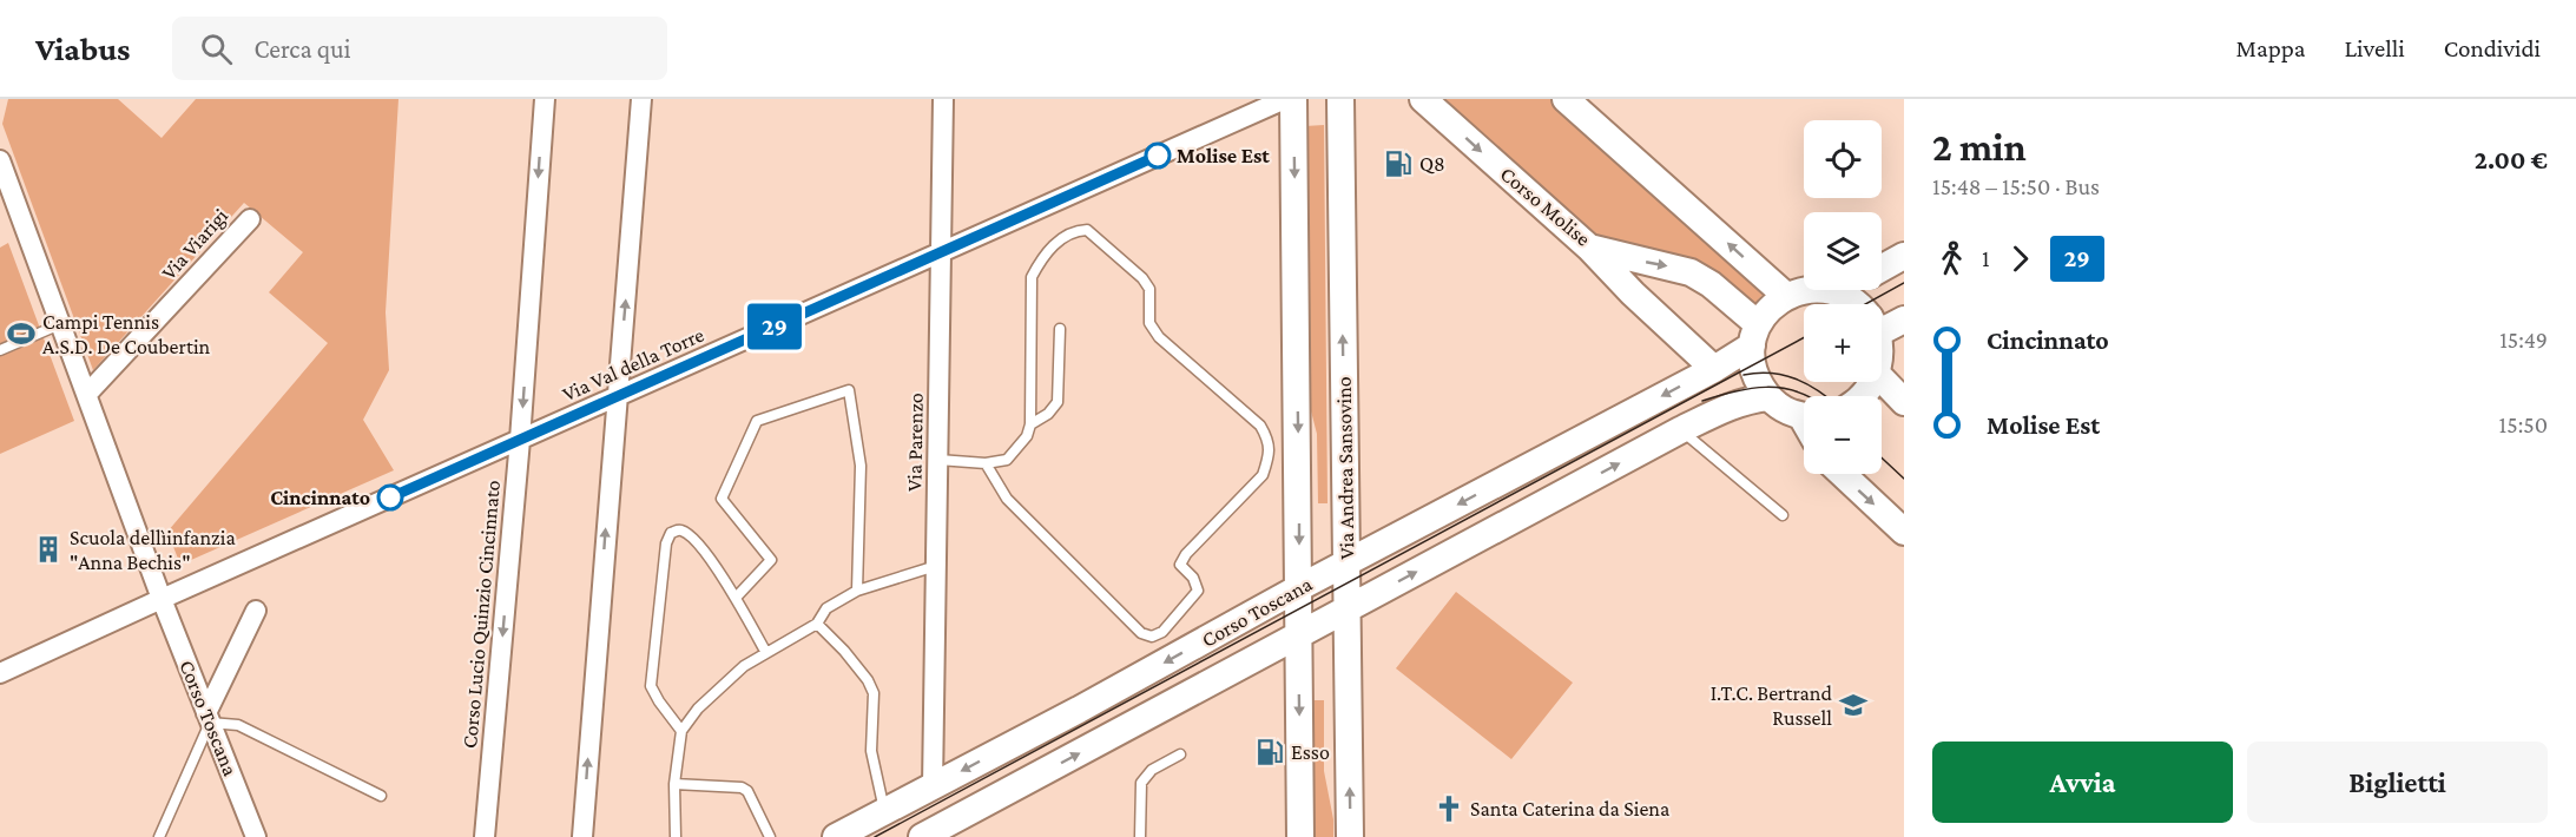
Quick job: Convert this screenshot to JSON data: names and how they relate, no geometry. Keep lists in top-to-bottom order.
{
  "streets": {
    "street": [
      "Corso Molise",
      "Via Viarigi",
      "Via Val della Torre",
      "Via Parenzo",
      "Via Andrea Sansovino",
      "Corso Toscana",
      "Corso Lucio Quinzio Cincinnato"
    ]
  },
  "crossings": [
    ["Corso Molise", "Corso Toscana"],
    ["Via Viarigi", "Corso Toscana"],
    ["Via Val della Torre", "Via Parenzo"],
    ["Via Val della Torre", "Corso Toscana"],
    ["Via Val della Torre", "Corso Lucio Quinzio Cincinnato"],
    ["Via Parenzo", "Corso Toscana"],
    ["Via Andrea Sansovino", "Corso Toscana"]
  ],
  "places": {
    "other": ["Molise Est", "Cincinnato"],
    "fuel station": ["Q8", "Esso"],
    "sports": ["Campi Tennis A.S.D. De Coubertin"],
    "building": ["Scuola dellìinfanzia \"Anna Bechis\""],
    "school or university": ["I.T.C. Bertrand Russell"],
    "church": ["Santa Caterina da Siena"]
  },
  "lines": ["bus line 29"],
  "page": {
    "header": "Viabus",
    "search": "Cerca qui",
    "nav": ["Mappa", "Livelli", "Condividi"],
    "on_map": "29",
    "heading": ["2 min", "15:48 – 15:50 · Bus", "2.00 €"],
    "map_buttons": ["+", "−"],
    "legs": ["1", "29"],
    "list": [
      {
        "name": "Cincinnato",
        "value": "15:49"
      },
      {
        "name": "Molise Est",
        "value": "15:50"
      }
    ],
    "buttons": ["Avvia", "Biglietti"]
  }
}
